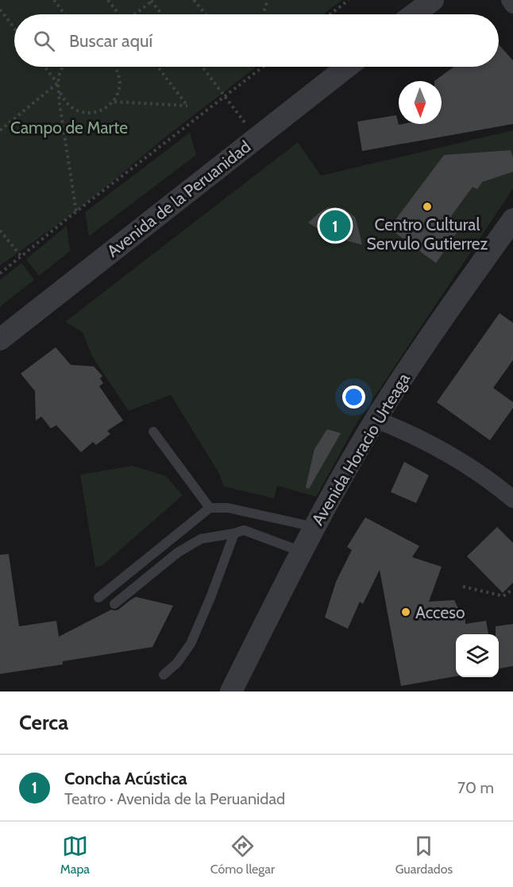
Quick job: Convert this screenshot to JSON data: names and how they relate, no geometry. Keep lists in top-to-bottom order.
{
  "streets": {
    "street": ["Avenida de la Peruanidad", "Avenida Horacio Urteaga"]
  },
  "parks": ["Campo de Marte"],
  "places": ["Centro Cultural Servulo Gutierrez", "Acceso"],
  "north": "bottom",
  "page": {
    "search": "Buscar aquí",
    "pins": "1",
    "heading": "Cerca",
    "list": [
      {
        "mark": "1",
        "name": "Concha Acústica",
        "note": "Teatro · Avenida de la Peruanidad",
        "value": "70 m"
      }
    ],
    "nav": ["Mapa", "Cómo llegar", "Guardados"]
  }
}
